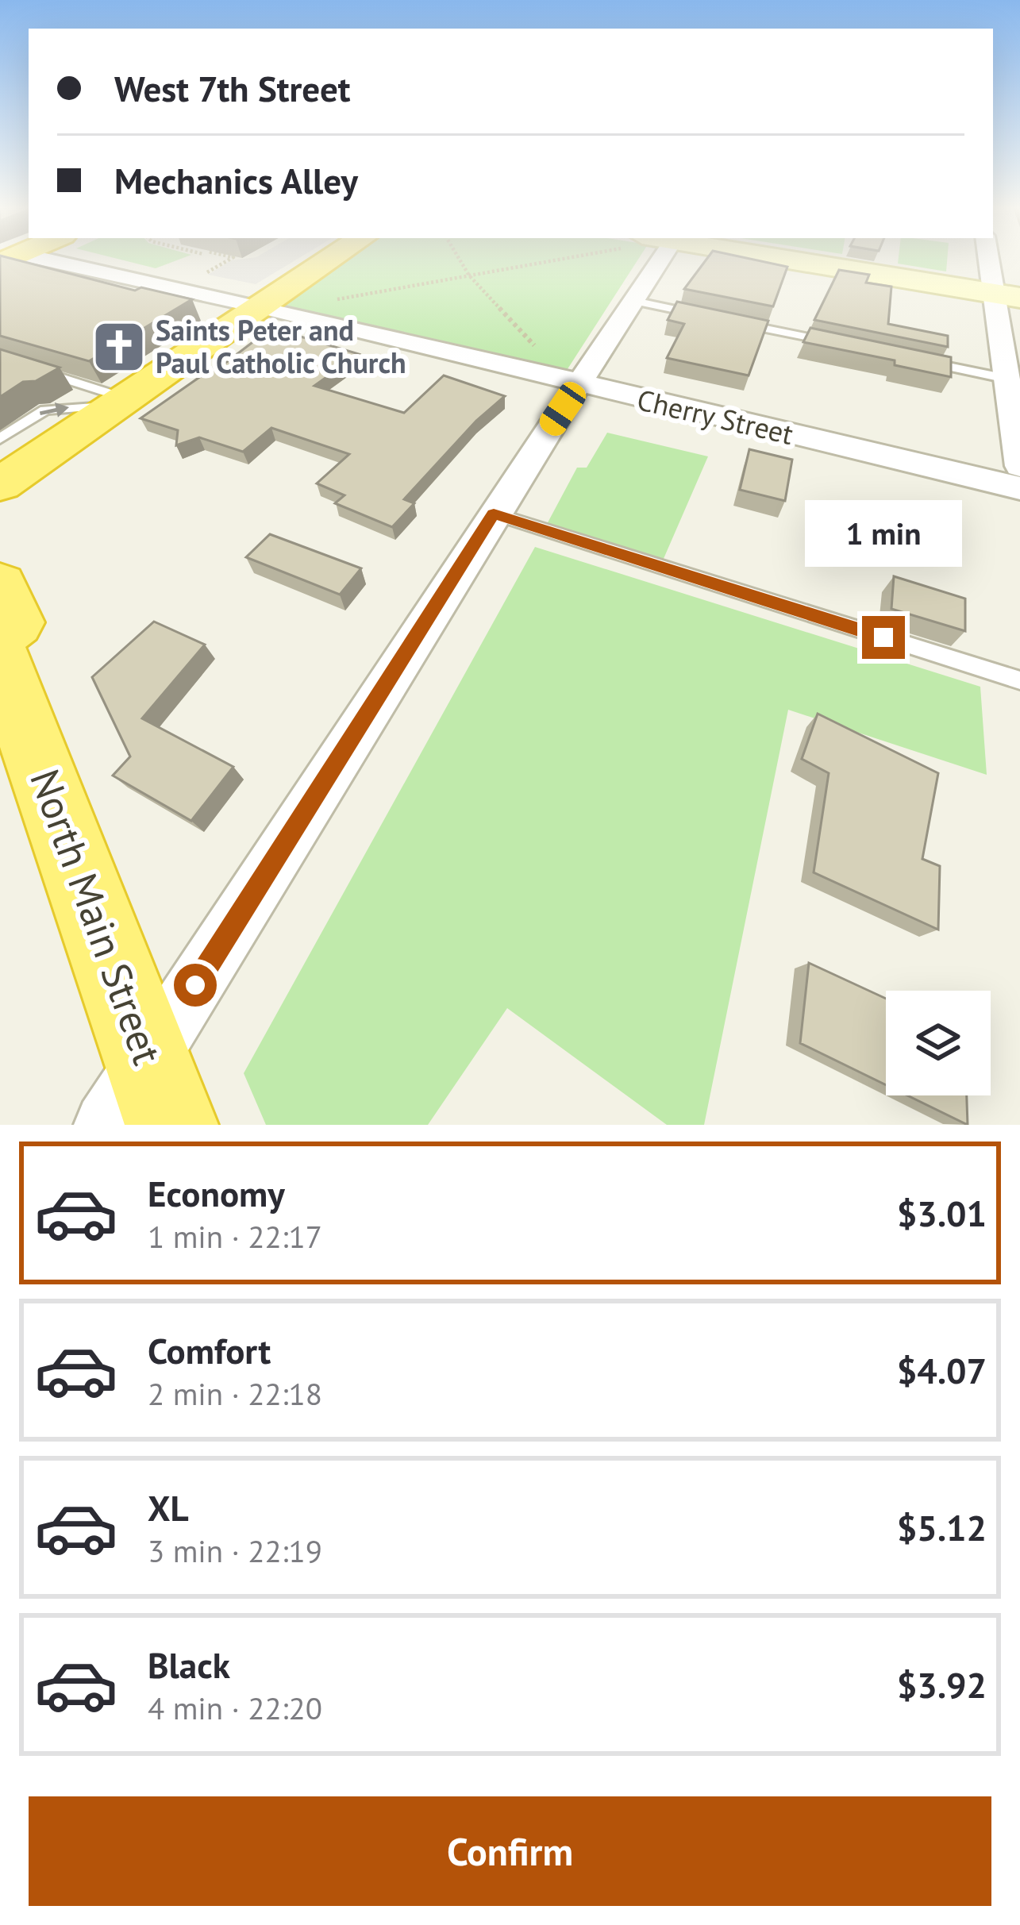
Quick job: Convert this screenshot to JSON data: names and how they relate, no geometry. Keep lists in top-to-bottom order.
{
  "streets": {
    "highway": ["North Main Street"],
    "street": ["Cherry Street"]
  },
  "places": {
    "church": ["Saints Peter and Paul Catholic Church"]
  },
  "page": {
    "banner": ["West 7th Street", "Mechanics Alley"],
    "bubble": "1 min",
    "list": [
      {
        "name": "Economy",
        "note": "1 min · 22:17",
        "value": "$3.01"
      },
      {
        "name": "Comfort",
        "note": "2 min · 22:18",
        "value": "$4.07"
      },
      {
        "name": "XL",
        "note": "3 min · 22:19",
        "value": "$5.12"
      },
      {
        "name": "Black",
        "note": "4 min · 22:20",
        "value": "$3.92"
      }
    ],
    "buttons": "Confirm"
  }
}
